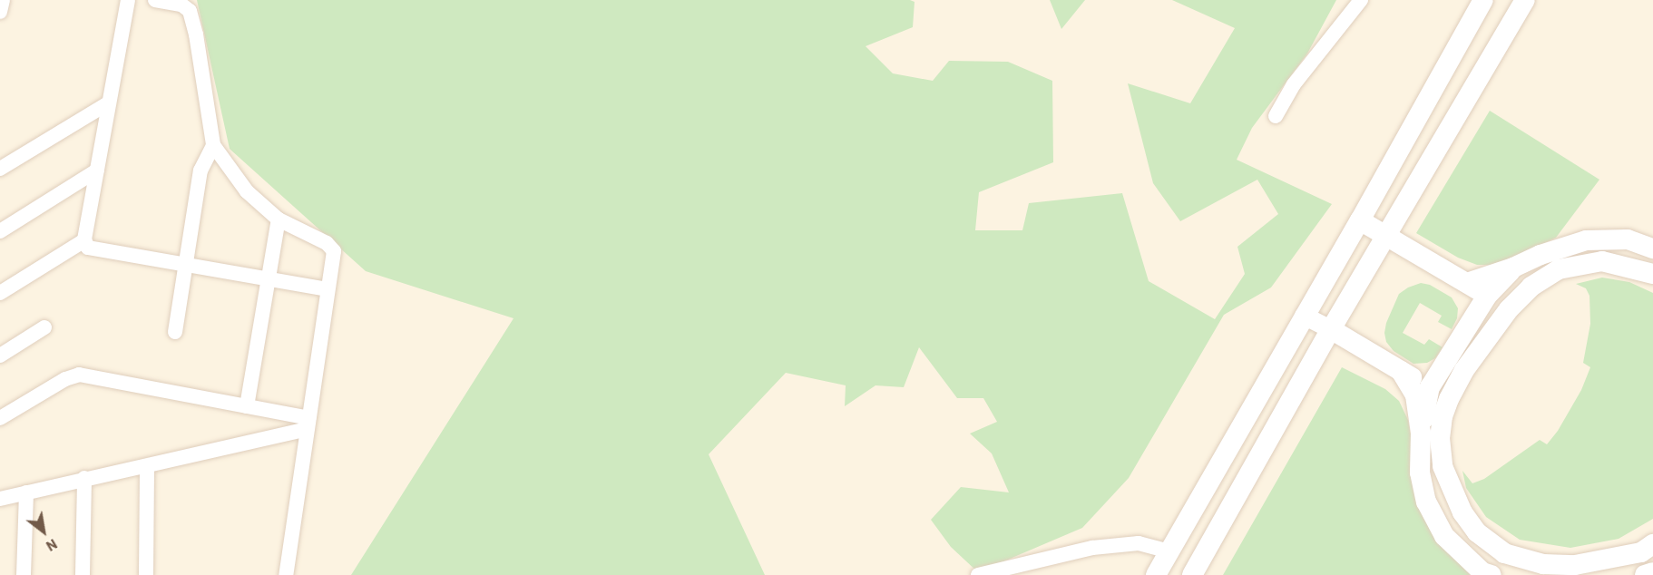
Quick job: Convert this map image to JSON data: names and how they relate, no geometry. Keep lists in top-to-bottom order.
{
  "north": "bottom right"
}
